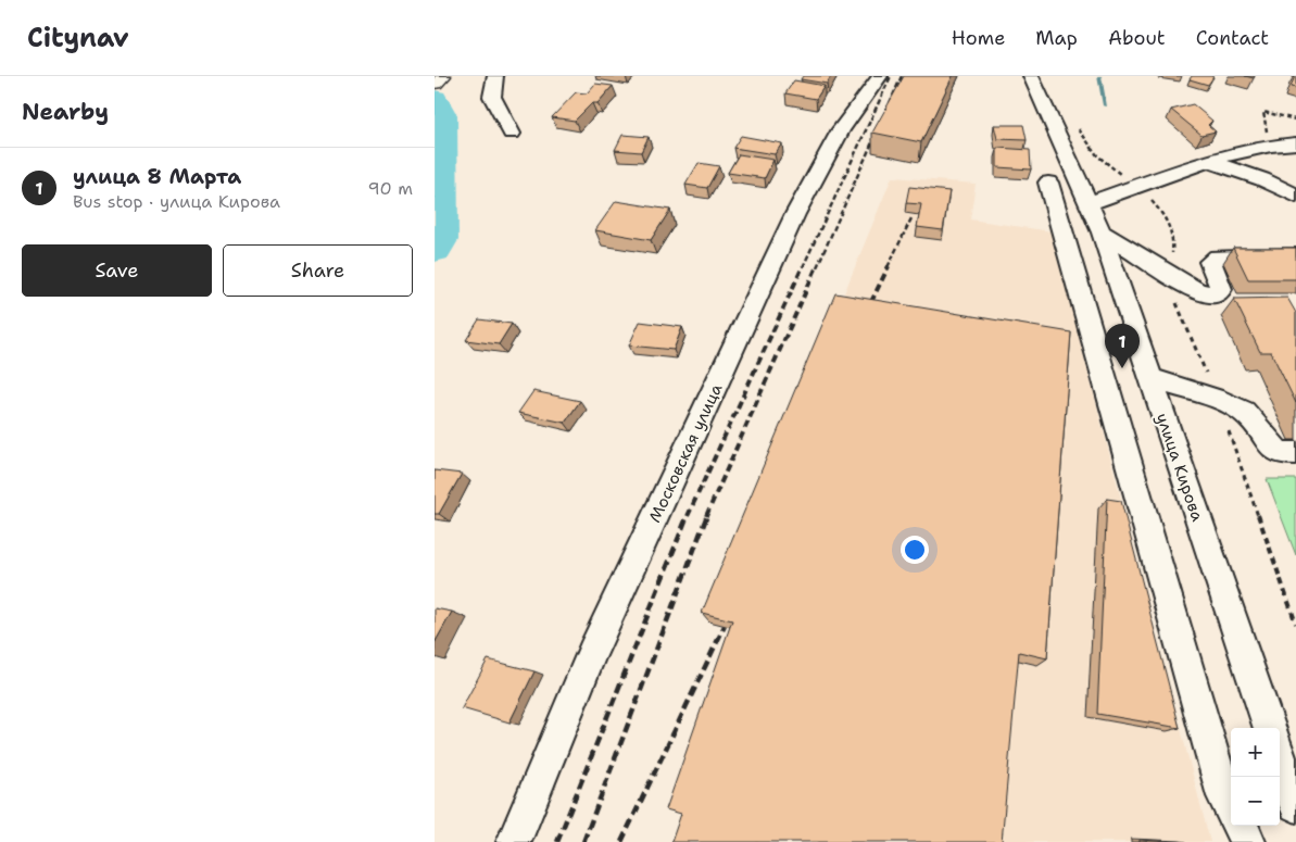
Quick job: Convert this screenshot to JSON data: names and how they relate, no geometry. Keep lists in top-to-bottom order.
{
  "streets": {
    "street": ["Московская улица", "улица Кирова"]
  },
  "page": {
    "header": "Citynav",
    "nav": [
      "Home",
      "Map",
      "About",
      "Contact"
    ],
    "heading": "Nearby",
    "list": [
      {
        "mark": "1",
        "name": "улица 8 Марта",
        "note": "Bus stop · улица Кирова",
        "value": "90 m"
      }
    ],
    "buttons": ["Save", "Share"],
    "pins": "1",
    "map_buttons": ["+", "−"]
  }
}
